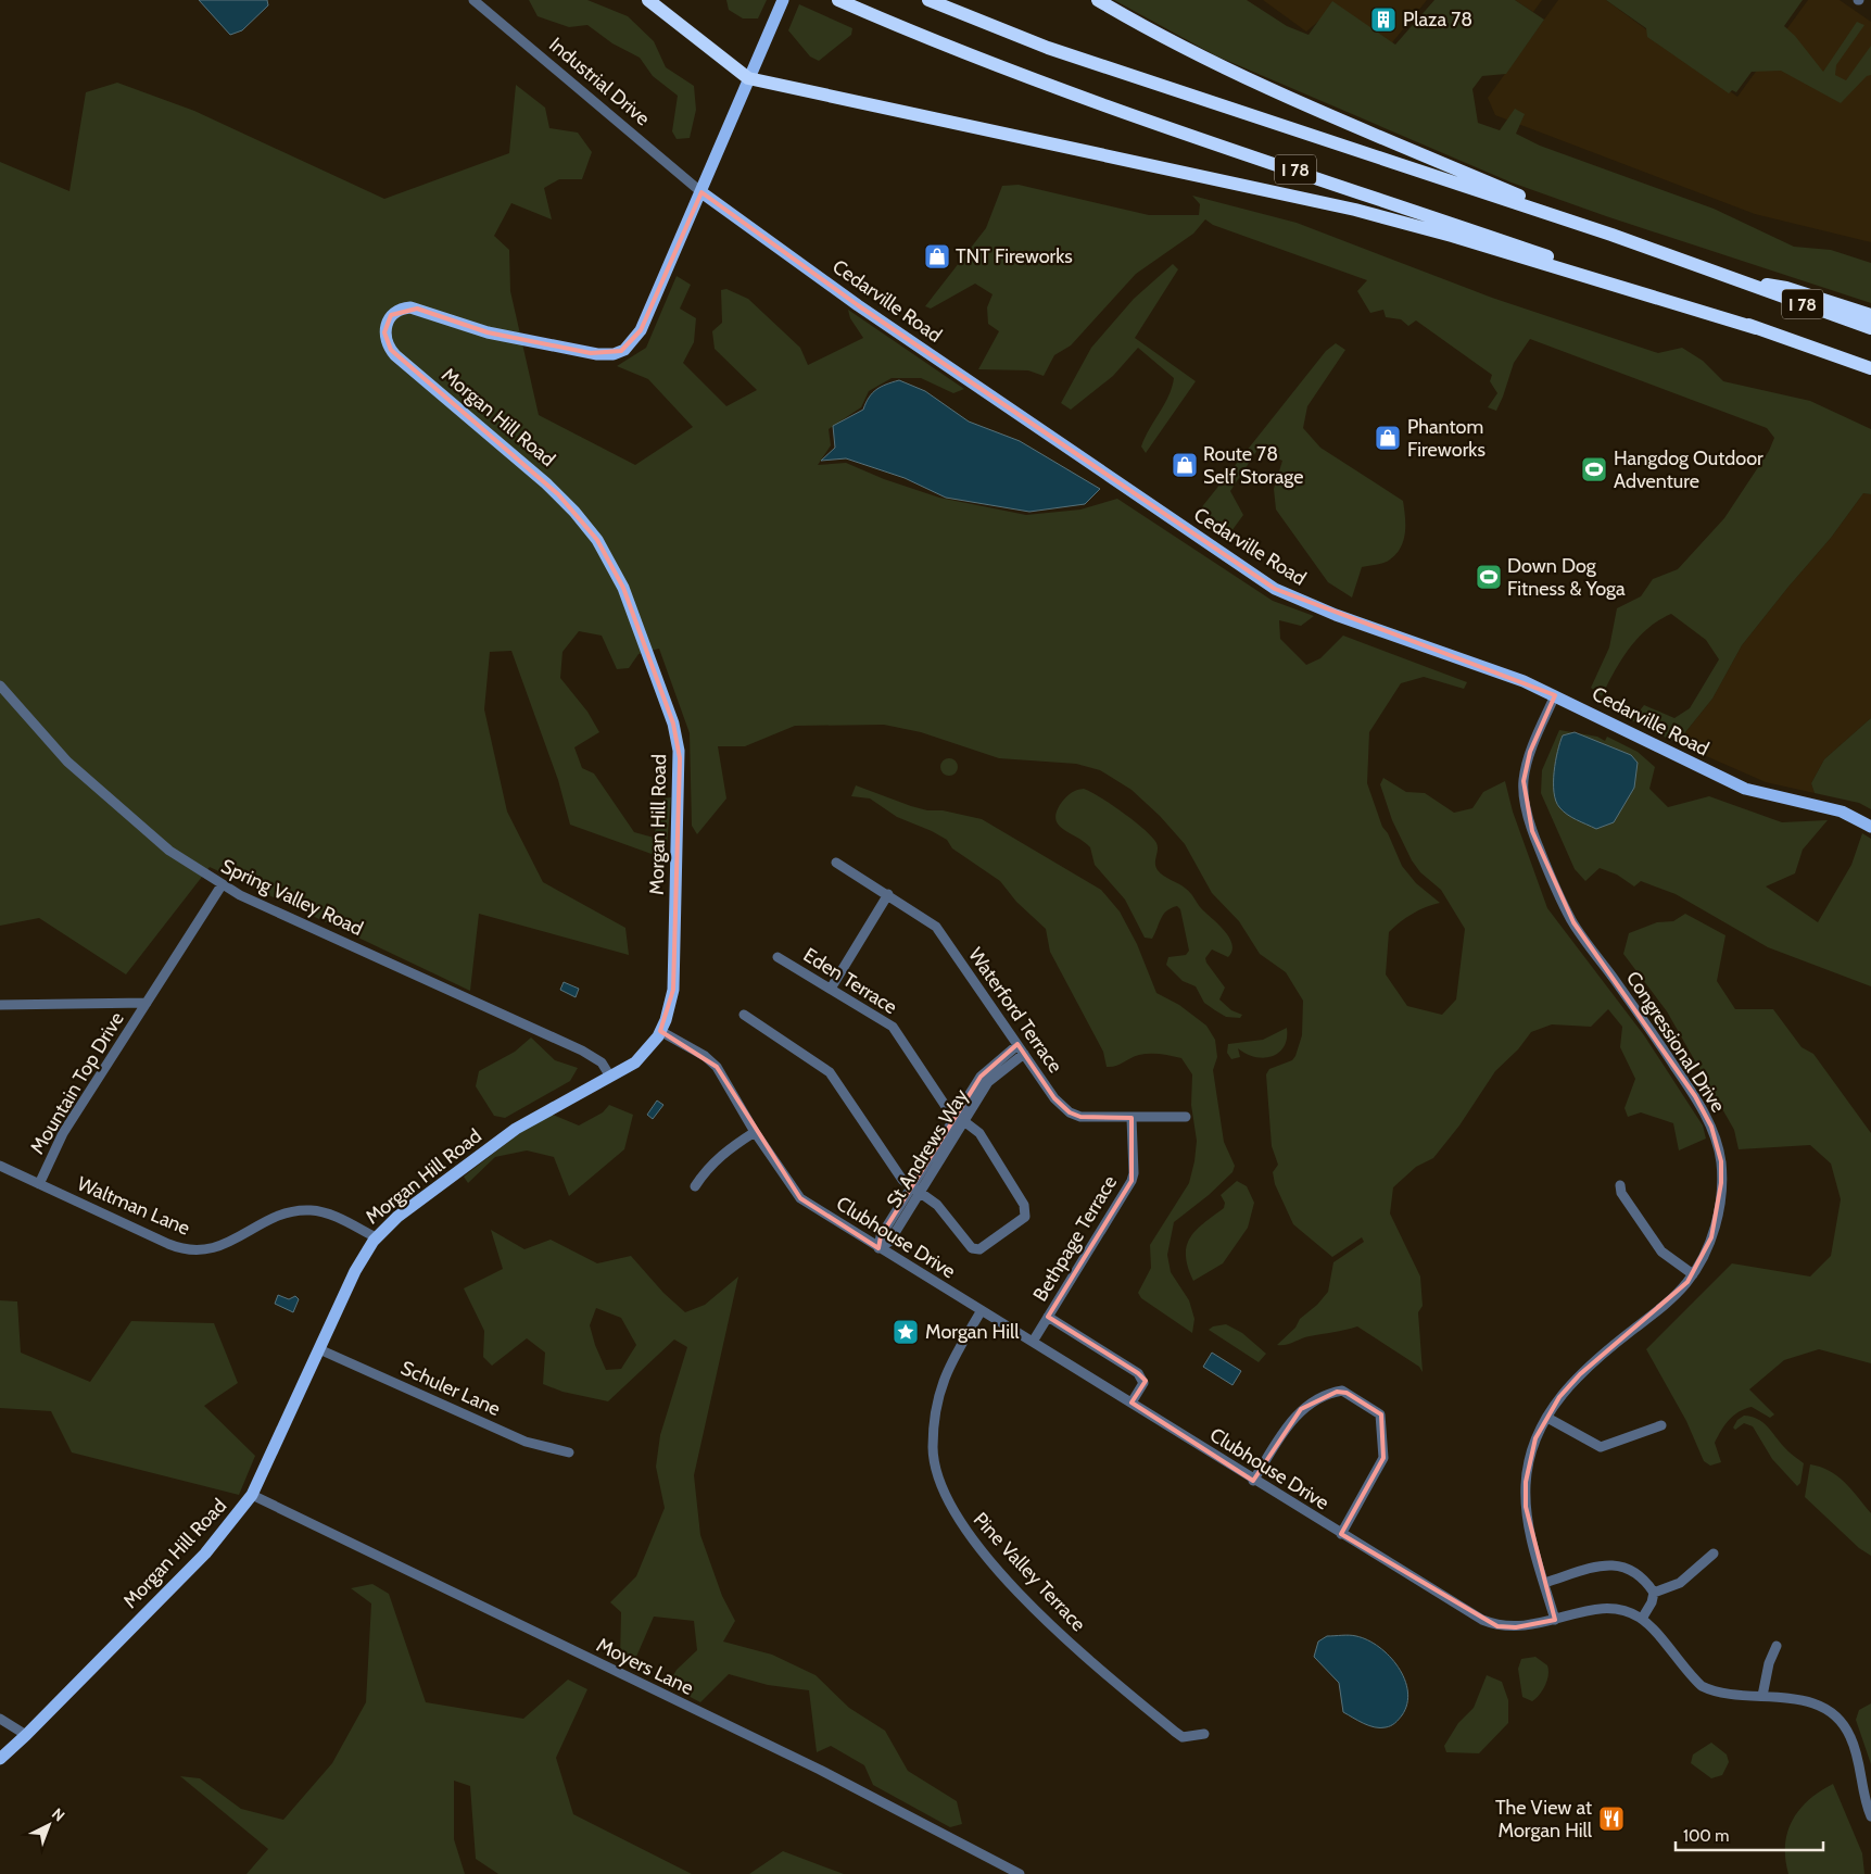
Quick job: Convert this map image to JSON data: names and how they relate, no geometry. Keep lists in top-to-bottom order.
{
  "streets": {
    "highway": ["I 78"],
    "main road": ["Cedarville Road", "Morgan Hill Road"],
    "street": [
      "Industrial Drive",
      "Spring Valley Road",
      "Eden Terrace",
      "Waterford Terrace",
      "Congressional Drive",
      "Mountain Top Drive",
      "St Andrews Way",
      "Waltman Lane",
      "Clubhouse Drive",
      "Bethpage Terrace",
      "Schuler Lane",
      "Pine Valley Terrace",
      "Moyers Lane"
    ]
  },
  "crossings": [
    ["Industrial Drive", "Cedarville Road"],
    ["Industrial Drive", "Morgan Hill Road"],
    ["Cedarville Road", "Morgan Hill Road"],
    ["Cedarville Road", "Congressional Drive"],
    ["Morgan Hill Road", "Spring Valley Road"],
    ["Morgan Hill Road", "Waltman Lane"],
    ["Morgan Hill Road", "Clubhouse Drive"],
    ["Morgan Hill Road", "Schuler Lane"],
    ["Morgan Hill Road", "Moyers Lane"],
    ["Spring Valley Road", "Mountain Top Drive"],
    ["Eden Terrace", "St Andrews Way"],
    ["Waterford Terrace", "St Andrews Way"],
    ["Waterford Terrace", "Bethpage Terrace"],
    ["Congressional Drive", "Clubhouse Drive"],
    ["Mountain Top Drive", "Waltman Lane"],
    ["St Andrews Way", "Clubhouse Drive"],
    ["Clubhouse Drive", "Bethpage Terrace"],
    ["Clubhouse Drive", "Pine Valley Terrace"]
  ],
  "places": {
    "building": ["Plaza 78"],
    "shop": ["TNT Fireworks", "Phantom Fireworks", "Route 78 Self Storage"],
    "sports": ["Hangdog Outdoor Adventure", "Down Dog Fitness & Yoga"],
    "place": ["Morgan Hill"],
    "restaurant": ["The View at Morgan Hill"]
  },
  "scale_bar": "100 m",
  "north": "top right"
}
